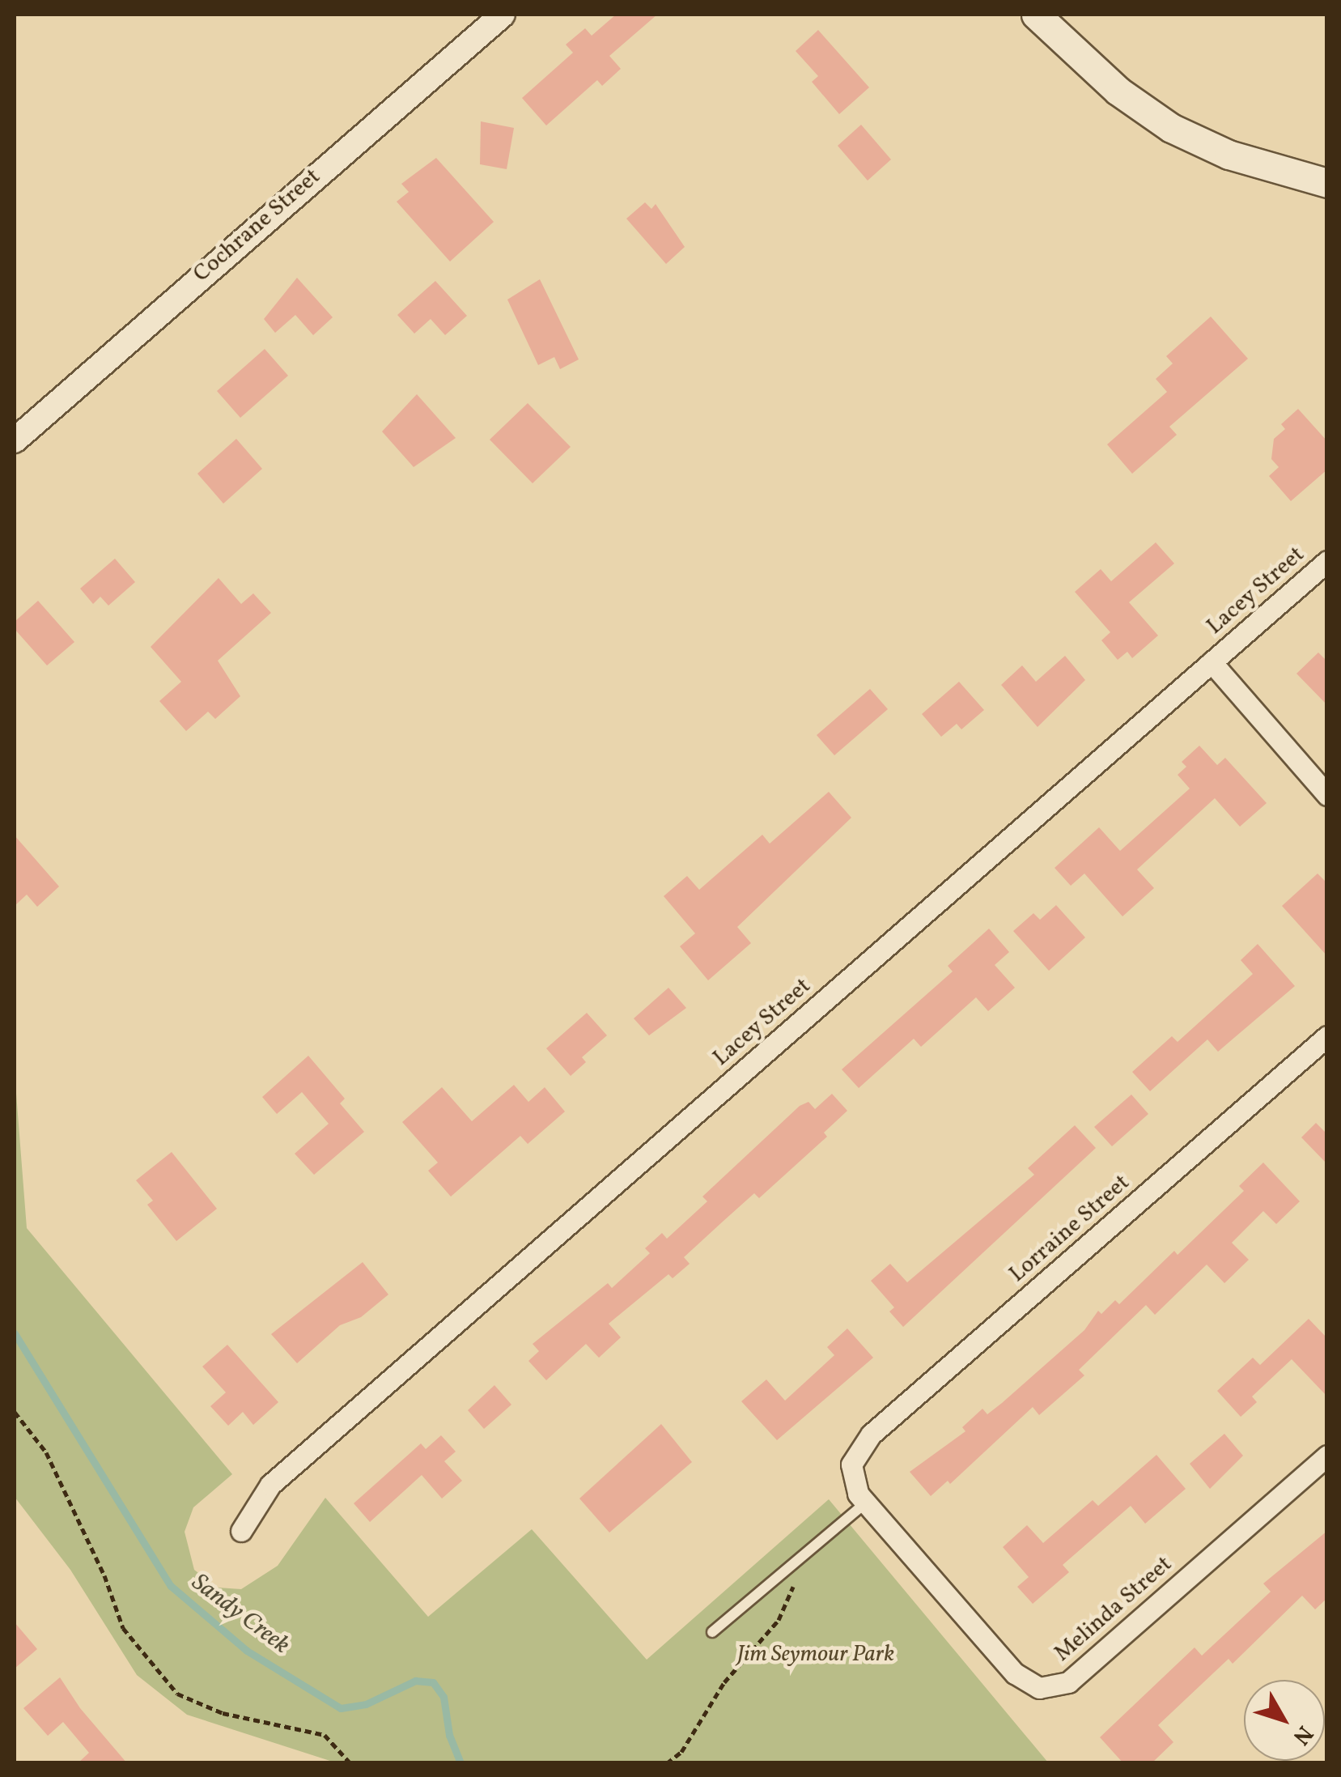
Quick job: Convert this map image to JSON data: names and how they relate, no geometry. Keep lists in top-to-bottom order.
{
  "streets": {
    "street": [
      "Cochrane Street",
      "Lacey Street",
      "Lorraine Street",
      "Melinda Street"
    ]
  },
  "crossings": [
    ["Lorraine Street", "Melinda Street"]
  ],
  "water": ["Sandy Creek"],
  "parks": ["Jim Seymour Park"],
  "north": "bottom right"
}
